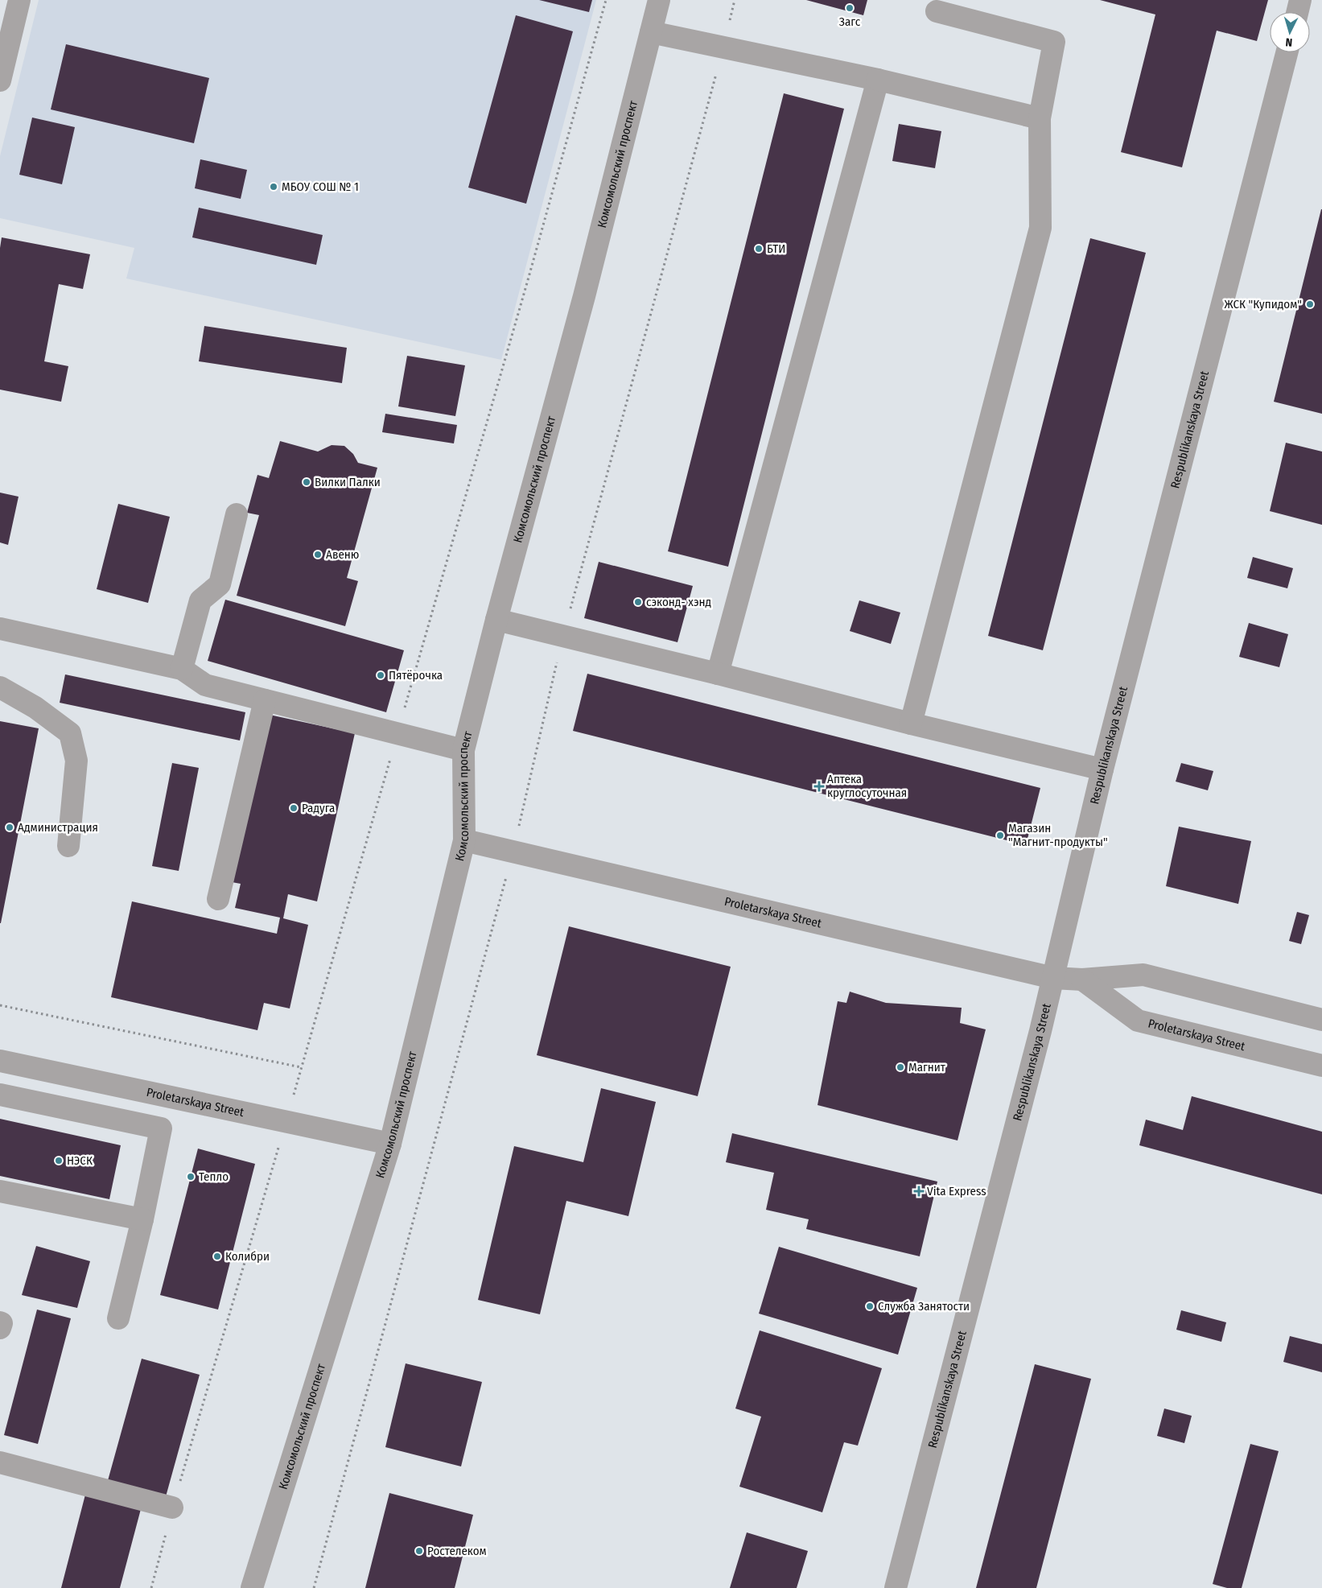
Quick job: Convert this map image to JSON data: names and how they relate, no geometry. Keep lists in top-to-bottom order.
{
  "streets": {
    "street": ["Комсомольский проспект", "Respublikanskaya Street", "Proletarskaya Street"]
  },
  "crossings": [
    ["Комсомольский проспект", "Proletarskaya Street"],
    ["Respublikanskaya Street", "Proletarskaya Street"]
  ],
  "places": {
    "other": [
      "Загс",
      "МБОУ СОШ № 1",
      "БТИ",
      "ЖСК \"Купидом\"",
      "Вилки Палки",
      "Авеню",
      "сэконд- хэнд",
      "Пятёрочка",
      "Радуга",
      "Администрация",
      "Магазин \"Магнит-продукты\"",
      "Магнит",
      "НЭСК",
      "Тепло",
      "Колибри",
      "Служба Занятости",
      "Ростелеком"
    ],
    "health": ["Аптека круглосуточная", "Vita Express"]
  },
  "north": "bottom"
}
